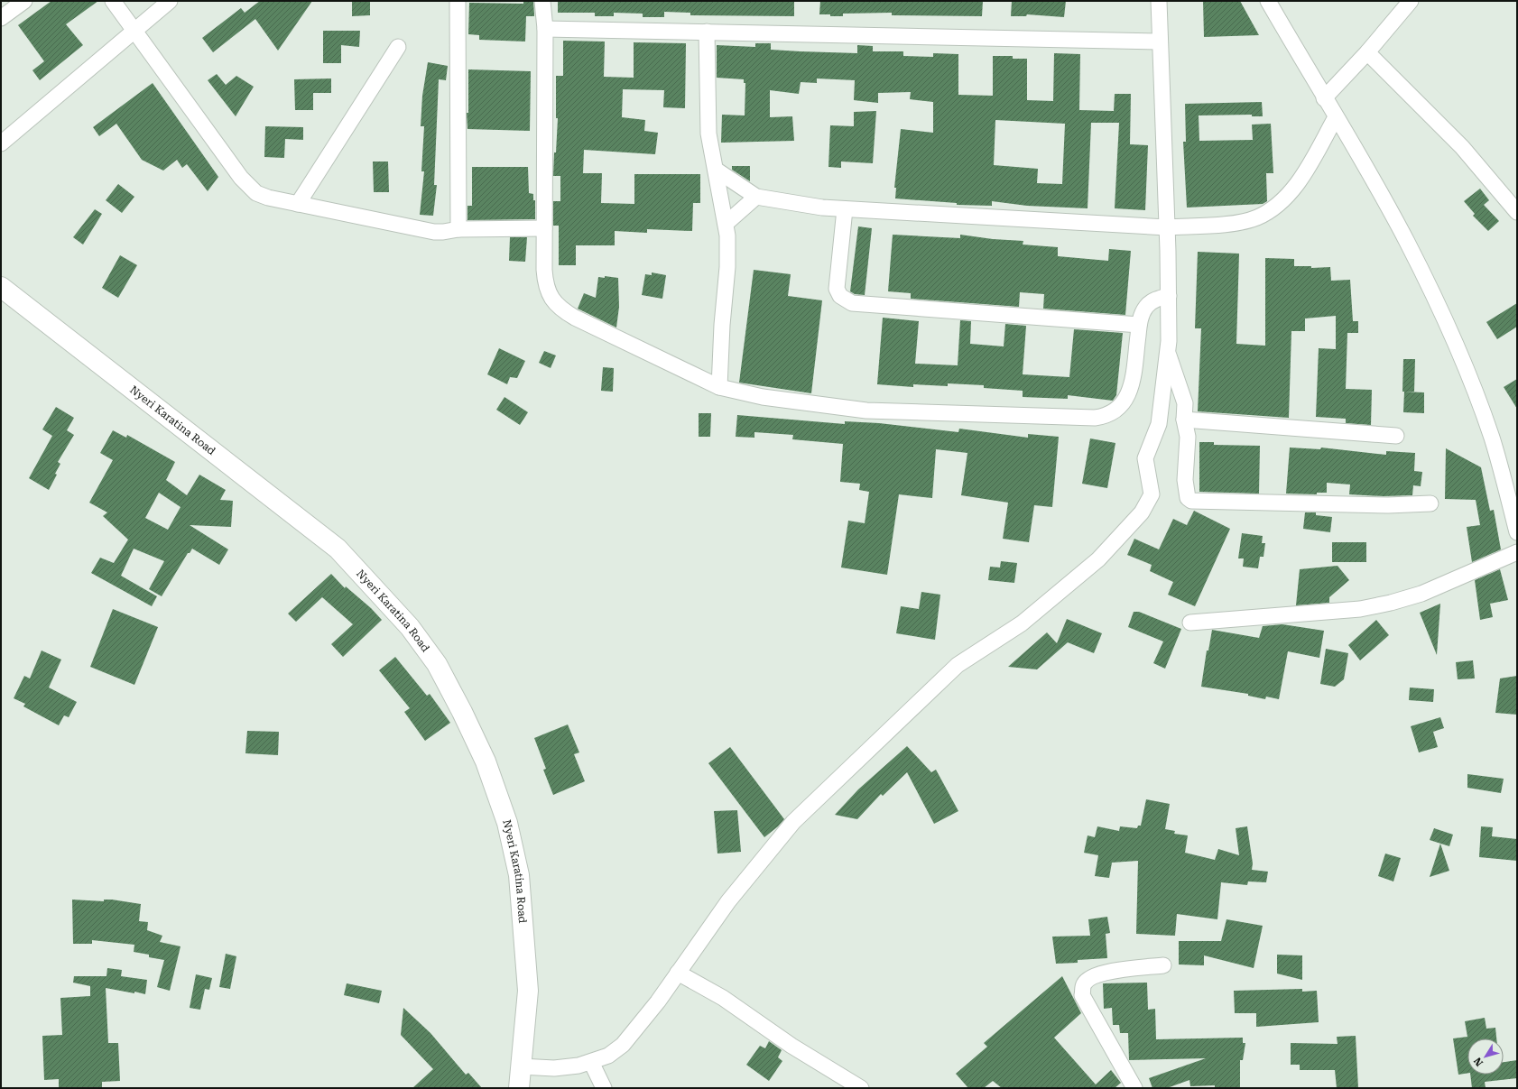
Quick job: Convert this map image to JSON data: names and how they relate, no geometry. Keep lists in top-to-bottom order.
{
  "streets": {
    "highway": ["Nyeri Karatina Road"]
  },
  "north": "bottom left"
}
